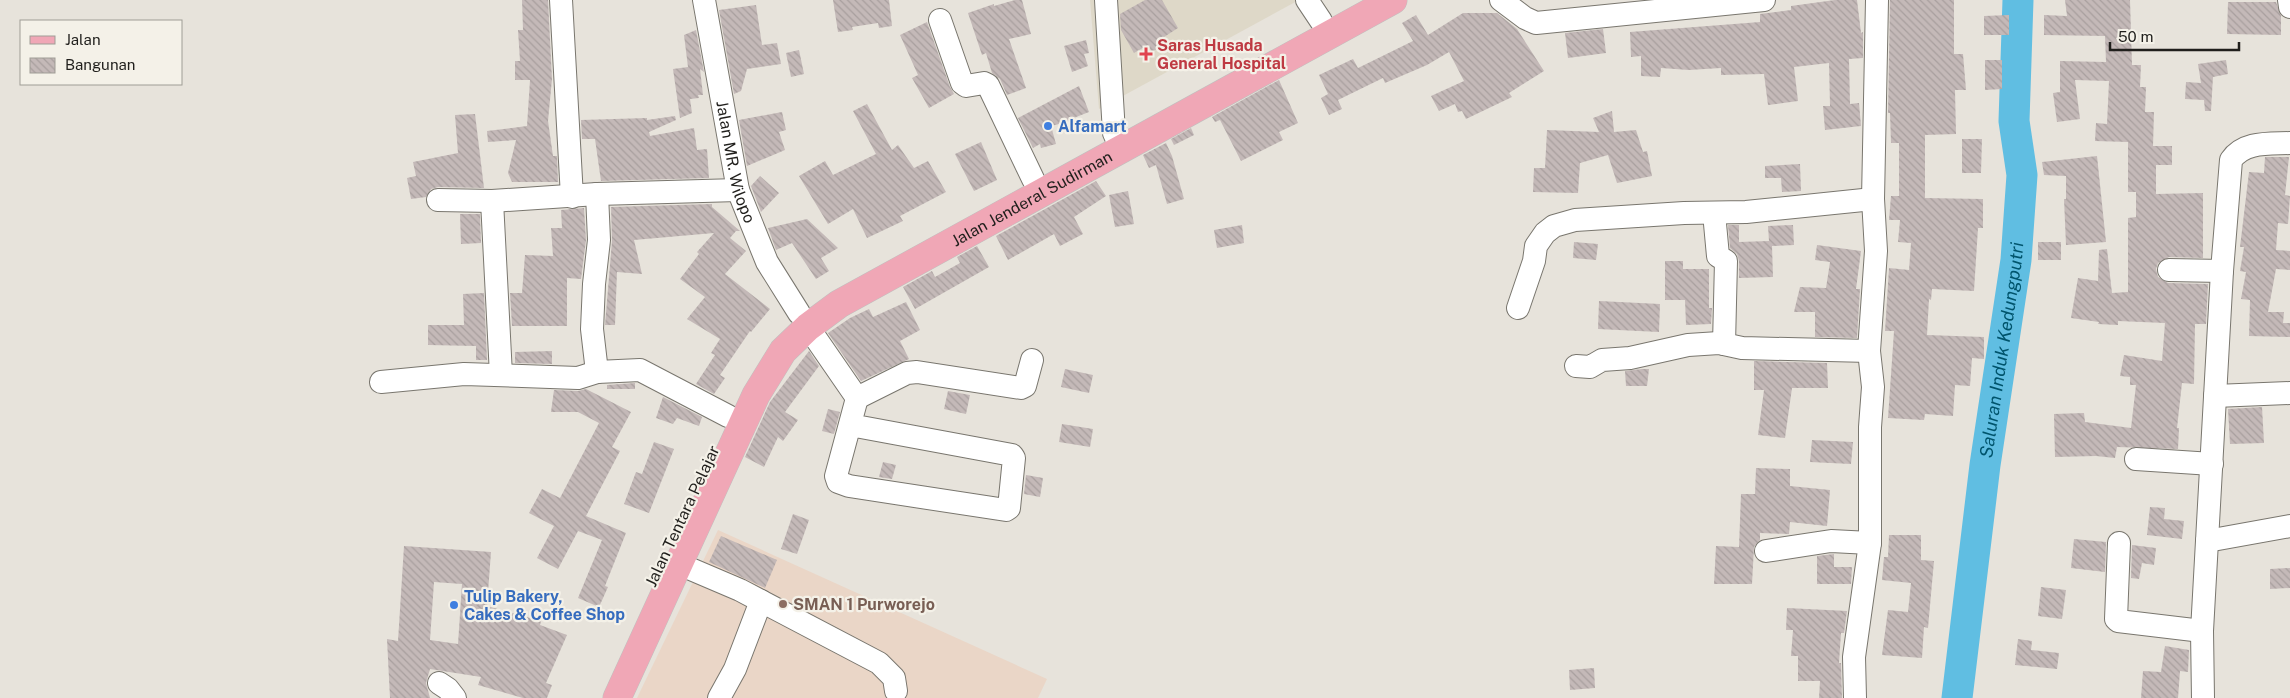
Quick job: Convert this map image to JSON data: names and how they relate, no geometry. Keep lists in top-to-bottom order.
{
  "streets": {
    "main road": ["Jalan Jenderal Sudirman", "Jalan Tentara Pelajar"],
    "street": ["Jalan MR. Wilopo"]
  },
  "crossings": [
    ["Jalan MR. Wilopo", "Jalan Jenderal Sudirman"],
    ["Jalan Jenderal Sudirman", "Jalan Tentara Pelajar"]
  ],
  "water": ["Saluran Induk Kedungputri"],
  "places": {
    "health": ["Saras Husada General Hospital"],
    "other": ["Alfamart", "SMAN 1 Purworejo", "Tulip Bakery, Cakes & Coffee Shop"]
  },
  "legend": ["Jalan", "Bangunan"],
  "scale_bar": "50 m"
}
